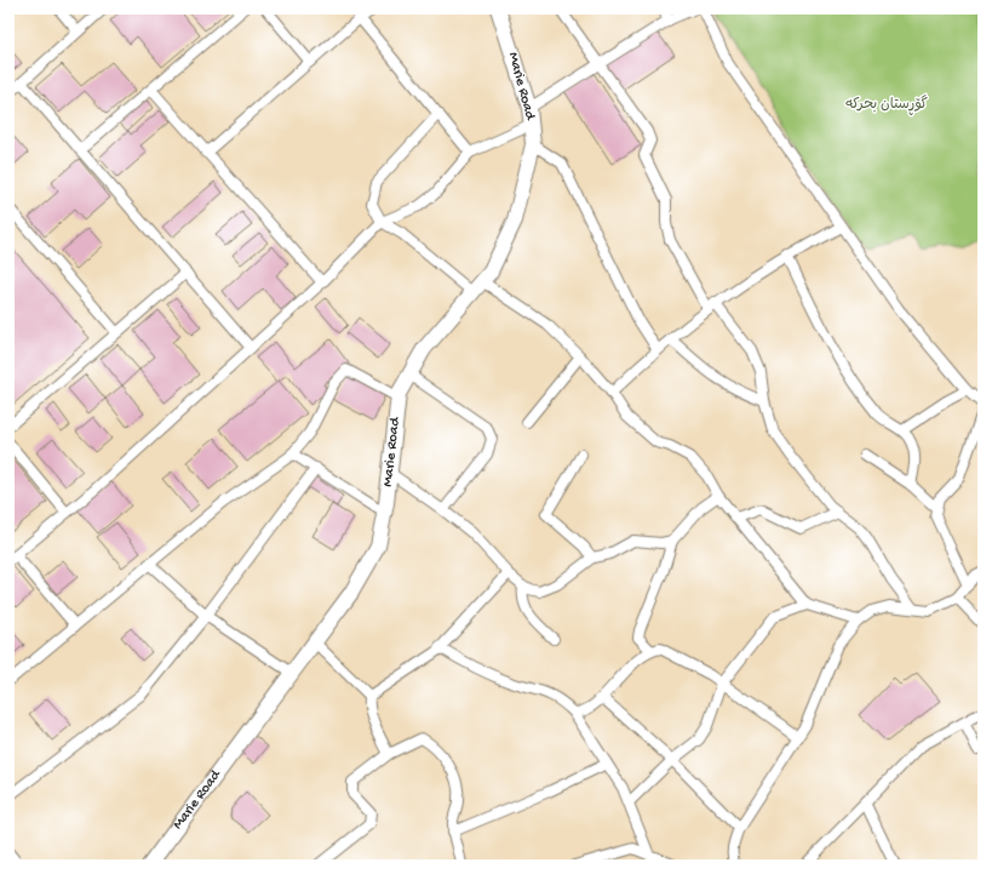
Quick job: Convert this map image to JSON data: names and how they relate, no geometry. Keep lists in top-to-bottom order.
{
  "streets": {
    "main road": ["Marie Road"]
  },
  "parks": ["گۆڕستان بحركه‌"]
}
